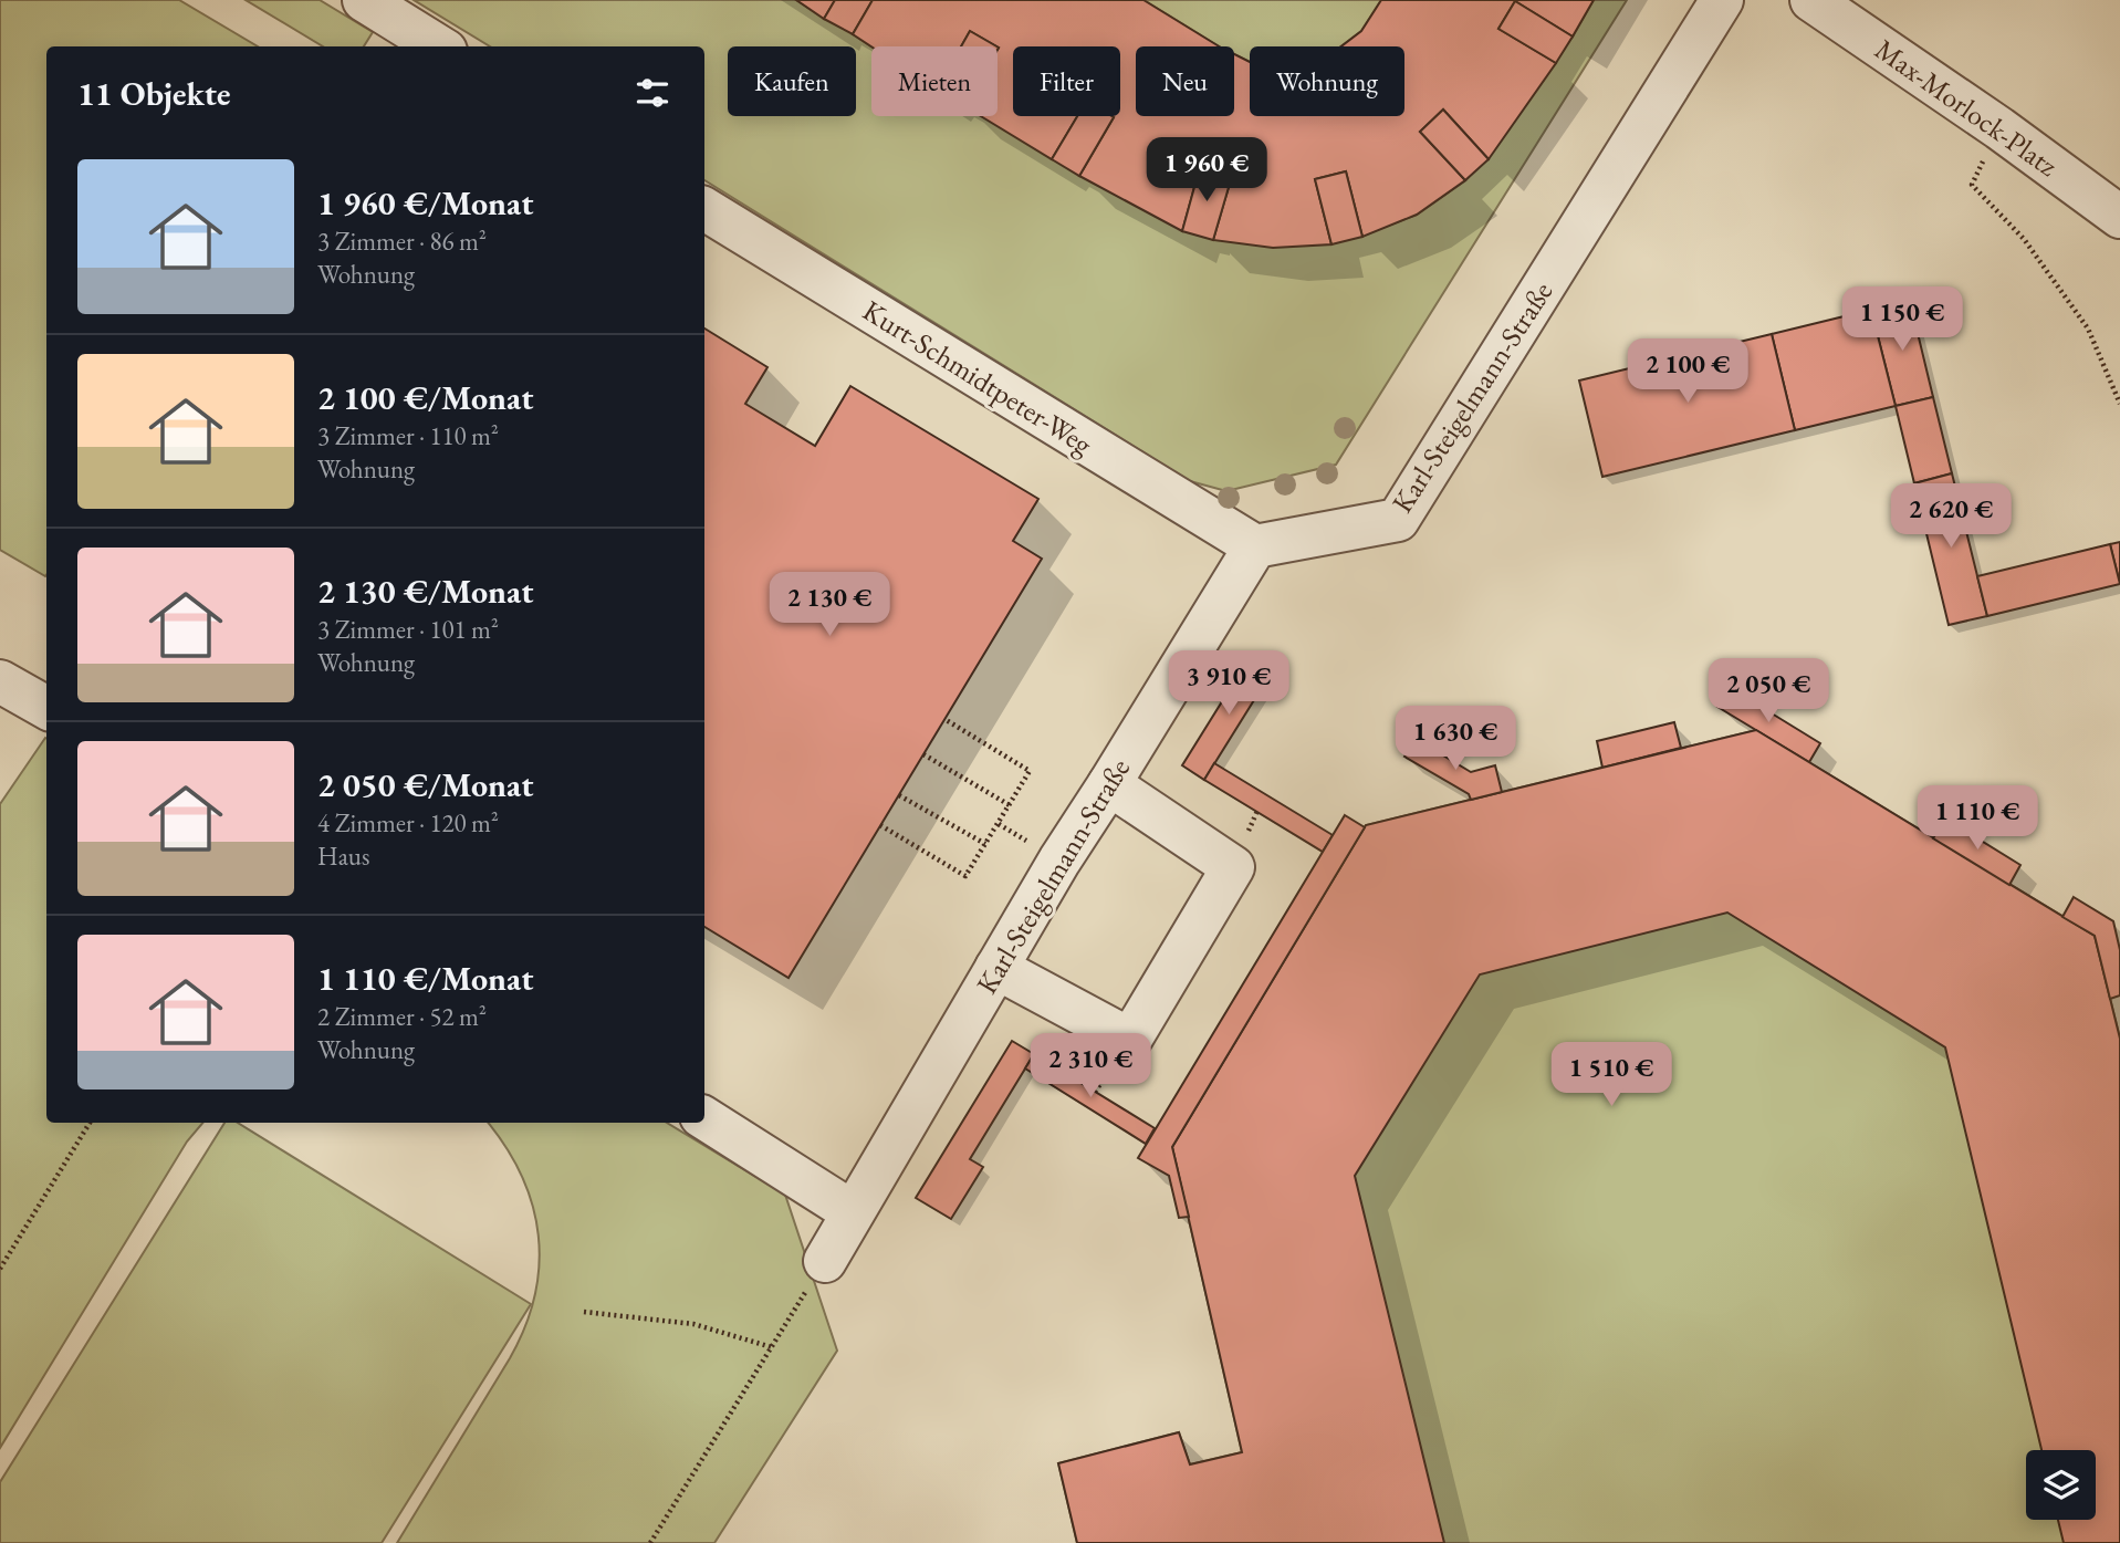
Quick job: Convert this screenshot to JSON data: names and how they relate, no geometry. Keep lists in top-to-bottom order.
{
  "streets": {
    "street": ["Max-Morlock-Platz", "Kurt-Schmidtpeter-Weg", "Karl-Steigelmann-Straße"]
  },
  "crossings": [
    ["Kurt-Schmidtpeter-Weg", "Karl-Steigelmann-Straße"]
  ],
  "page": {
    "chip": [
      "Kaufen",
      "Mieten",
      "Filter",
      "Neu",
      "Wohnung"
    ],
    "heading": "11 Objekte",
    "price": [
      "1 960 €",
      "1 150 €",
      "2 100 €",
      "2 620 €",
      "2 130 €",
      "3 910 €",
      "2 050 €",
      "1 630 €",
      "1 110 €",
      "2 310 €",
      "1 510 €"
    ],
    "list": [
      {
        "name": "1 960 €/Monat",
        "note": "3 Zimmer · 86 m² · Wohnung"
      },
      {
        "name": "2 100 €/Monat",
        "note": "3 Zimmer · 110 m² · Wohnung"
      },
      {
        "name": "2 130 €/Monat",
        "note": "3 Zimmer · 101 m² · Wohnung"
      },
      {
        "name": "2 050 €/Monat",
        "note": "4 Zimmer · 120 m² · Haus"
      },
      {
        "name": "1 110 €/Monat",
        "note": "2 Zimmer · 52 m² · Wohnung"
      }
    ]
  }
}
